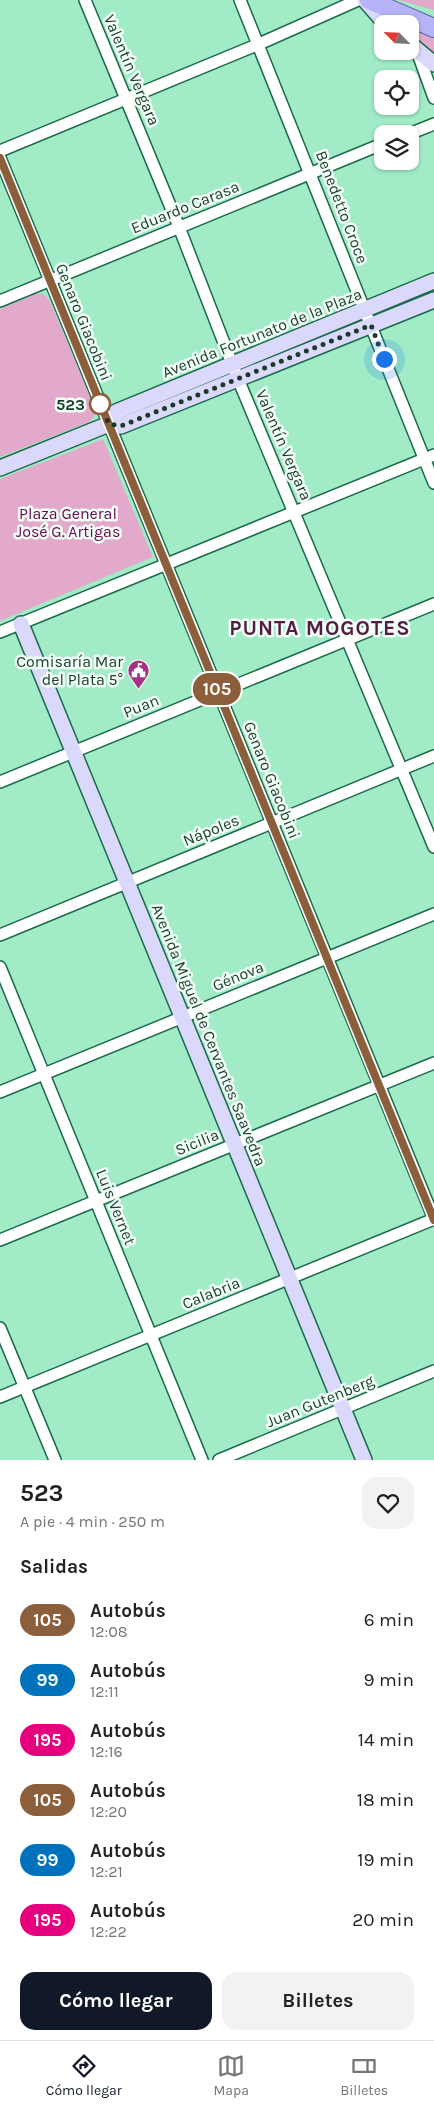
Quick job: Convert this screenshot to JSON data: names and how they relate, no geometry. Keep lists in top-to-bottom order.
{
  "streets": {
    "street": [
      "Valentín Vergara",
      "Eduardo Carasa",
      "Benedetto Croce",
      "Genaro Giacobini",
      "Avenida Fortunato de la Plaza",
      "Puan",
      "Nápoles",
      "Génova",
      "Avenida Miguel de Cervantes Saavedra",
      "Sicilia",
      "Luis Vernet",
      "Calabria",
      "Juan Gutenberg"
    ]
  },
  "crossings": [
    ["Valentín Vergara", "Eduardo Carasa"],
    ["Valentín Vergara", "Avenida Fortunato de la Plaza"],
    ["Valentín Vergara", "Puan"],
    ["Valentín Vergara", "Nápoles"],
    ["Eduardo Carasa", "Benedetto Croce"],
    ["Eduardo Carasa", "Genaro Giacobini"],
    ["Benedetto Croce", "Avenida Fortunato de la Plaza"],
    ["Genaro Giacobini", "Avenida Fortunato de la Plaza"],
    ["Genaro Giacobini", "Puan"],
    ["Genaro Giacobini", "Nápoles"],
    ["Genaro Giacobini", "Génova"],
    ["Genaro Giacobini", "Sicilia"],
    ["Genaro Giacobini", "Calabria"],
    ["Puan", "Avenida Miguel de Cervantes Saavedra"],
    ["Nápoles", "Avenida Miguel de Cervantes Saavedra"],
    ["Génova", "Avenida Miguel de Cervantes Saavedra"],
    ["Génova", "Luis Vernet"],
    ["Avenida Miguel de Cervantes Saavedra", "Sicilia"],
    ["Avenida Miguel de Cervantes Saavedra", "Calabria"],
    ["Avenida Miguel de Cervantes Saavedra", "Juan Gutenberg"],
    ["Sicilia", "Luis Vernet"],
    ["Luis Vernet", "Calabria"]
  ],
  "districts": ["PUNTA MOGOTES"],
  "parks": ["Plaza General José G. Artigas"],
  "places": {
    "other": ["523"],
    "public building": ["Comisaría Mar del Plata 5°"]
  },
  "lines": ["bus line 105"],
  "north": "top left",
  "page": {
    "on_map": "105",
    "heading": [
      ["523", "A pie · 4 min · 250 m"],
      "Salidas"
    ],
    "list": [
      {
        "mark": "105",
        "name": "Autobús",
        "note": "12:08",
        "value": "6 min"
      },
      {
        "mark": "99",
        "name": "Autobús",
        "note": "12:11",
        "value": "9 min"
      },
      {
        "mark": "195",
        "name": "Autobús",
        "note": "12:16",
        "value": "14 min"
      },
      {
        "mark": "105",
        "name": "Autobús",
        "note": "12:20",
        "value": "18 min"
      },
      {
        "mark": "99",
        "name": "Autobús",
        "note": "12:21",
        "value": "19 min"
      },
      {
        "mark": "195",
        "name": "Autobús",
        "note": "12:22",
        "value": "20 min"
      }
    ],
    "buttons": ["Cómo llegar", "Billetes"],
    "tabs": ["Cómo llegar", "Mapa", "Billetes"]
  }
}
